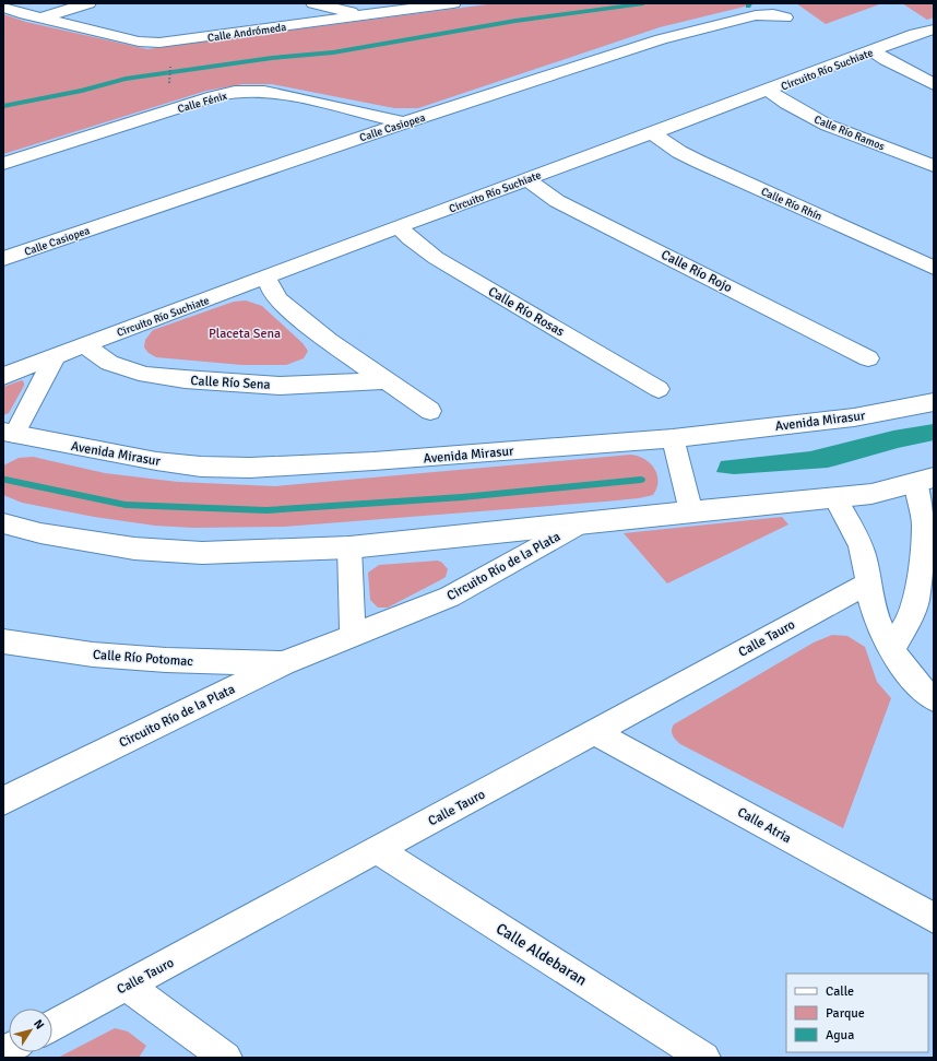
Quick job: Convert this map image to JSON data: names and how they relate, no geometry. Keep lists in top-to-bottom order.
{
  "streets": {
    "street": [
      "Calle Andrómeda",
      "Circuito Río Suchiate",
      "Calle Fénix",
      "Calle Casiopea",
      "Calle Río Ramos",
      "Calle Río Rhín",
      "Calle Río Rojo",
      "Calle Río Rosas",
      "Calle Río Sena",
      "Avenida Mirasur",
      "Circuito Río de la Plata",
      "Calle Tauro",
      "Calle Río Potomac",
      "Calle Atria",
      "Calle Aldebaran"
    ]
  },
  "crossings": [
    ["Circuito Río Suchiate", "Calle Río Ramos"],
    ["Circuito Río Suchiate", "Calle Río Rhín"],
    ["Circuito Río Suchiate", "Calle Río Rojo"],
    ["Circuito Río Suchiate", "Calle Río Rosas"],
    ["Circuito Río Suchiate", "Calle Río Sena"],
    ["Calle Fénix", "Calle Casiopea"],
    ["Circuito Río de la Plata", "Calle Río Potomac"],
    ["Calle Tauro", "Calle Atria"],
    ["Calle Tauro", "Calle Aldebaran"]
  ],
  "parks": ["Placeta Sena"],
  "legend": ["Calle", "Parque", "Agua"],
  "north": "top right"
}
